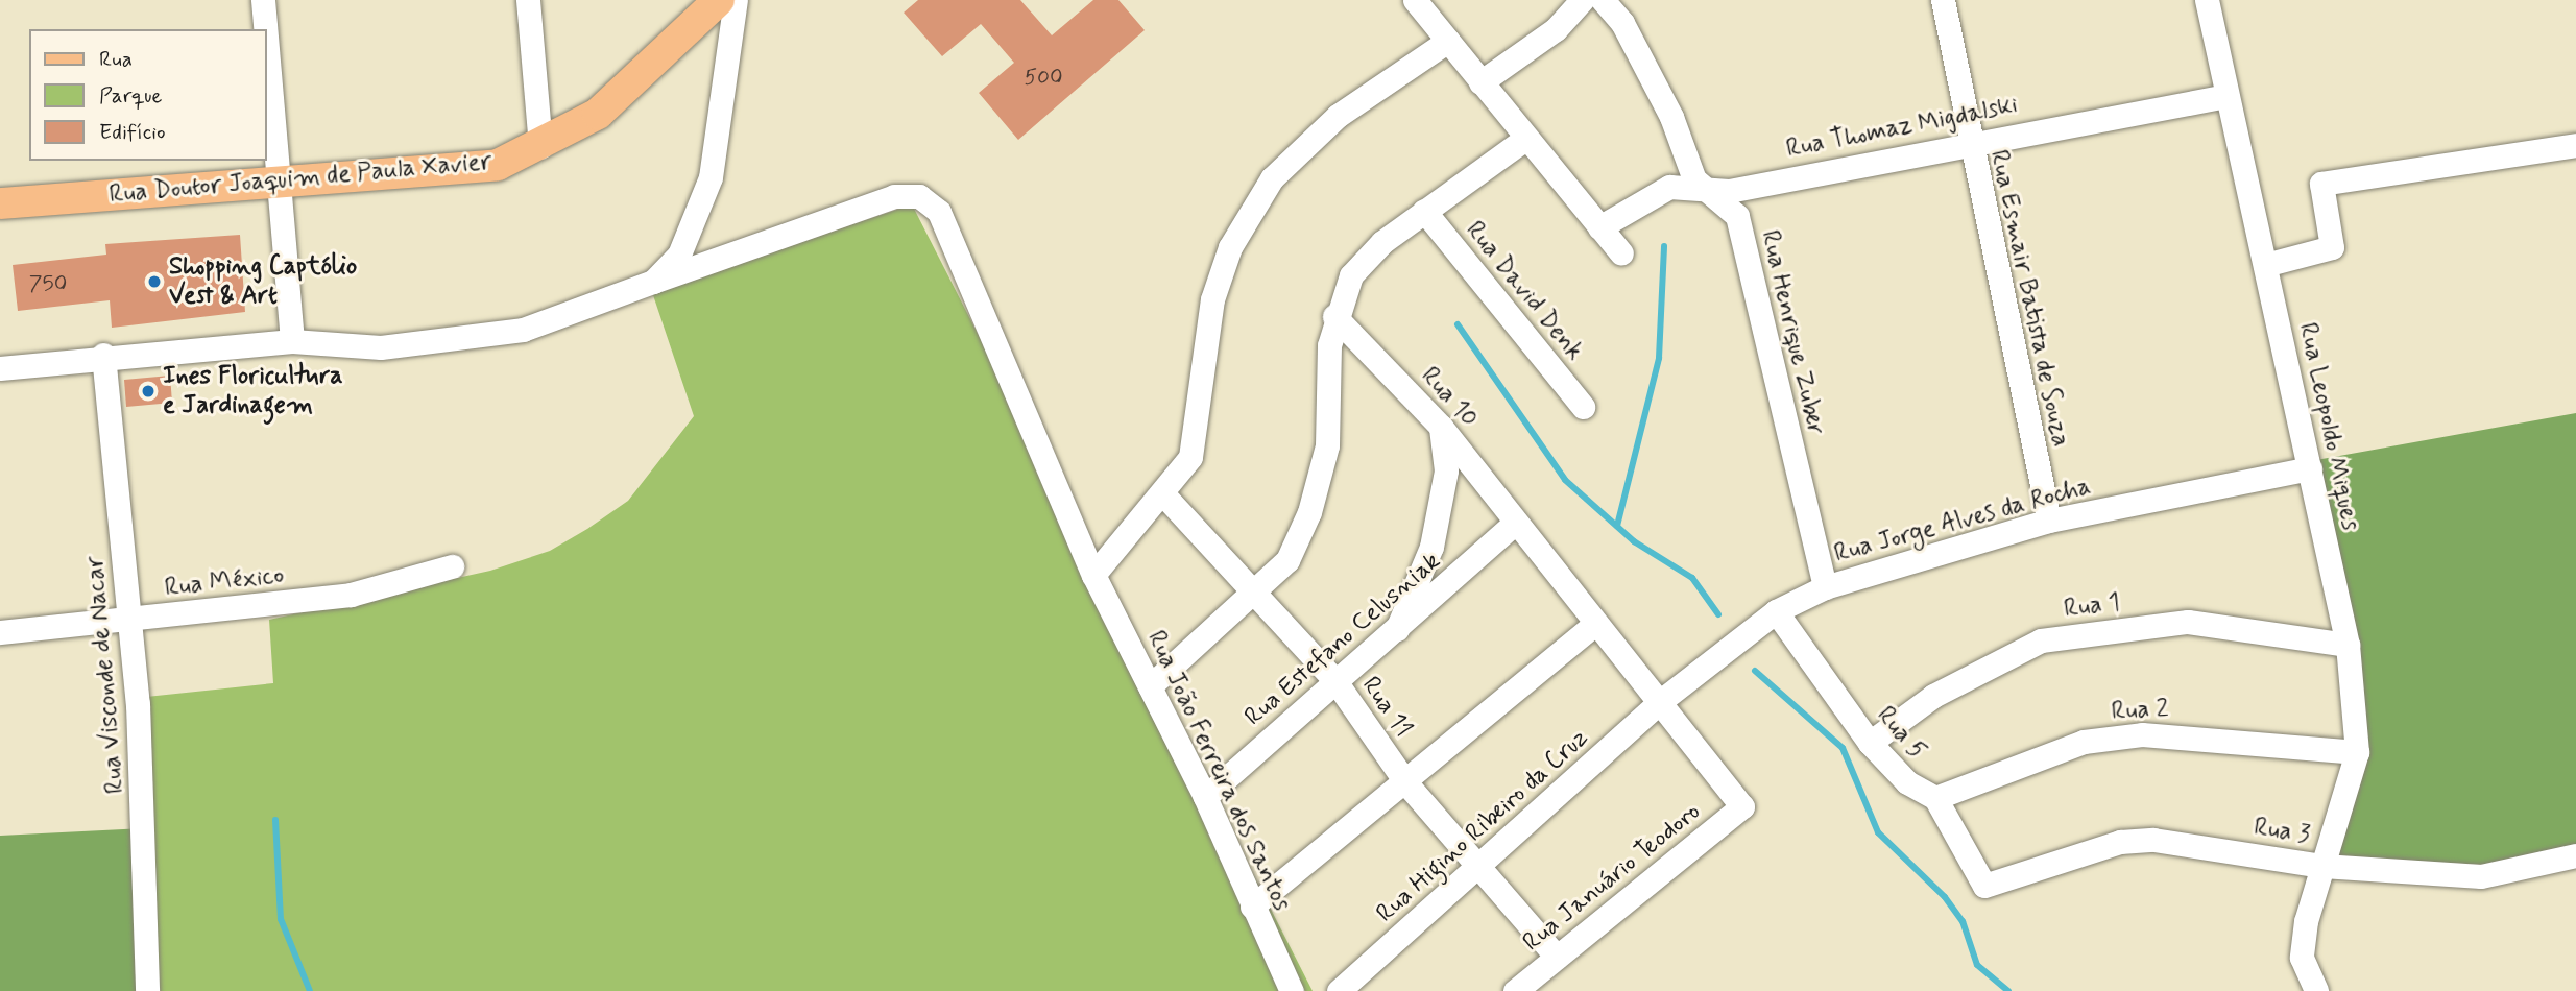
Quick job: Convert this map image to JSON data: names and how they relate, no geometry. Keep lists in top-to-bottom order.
{
  "streets": {
    "main road": ["Rua Doutor Joaquim de Paula Xavier"],
    "street": [
      "Rua Thomaz Migdalski",
      "Rua David Denk",
      "Rua Esmair Batista de Souza",
      "Rua Henrique Zuber",
      "Rua 10",
      "Rua Leopoldo Miques",
      "Rua Jorge Alves da Rocha",
      "Rua México",
      "Rua 1",
      "Rua Estefano Celusniak",
      "Rua Visconde de Nacar",
      "Rua 11",
      "Rua 2",
      "Rua 5",
      "Rua João Ferreira dos Santos",
      "Rua Higino Ribeiro da Cruz",
      "Rua 3",
      "Rua Januário Teodoro"
    ]
  },
  "crossings": [
    ["Rua Thomaz Migdalski", "Rua Esmair Batista de Souza"],
    ["Rua Thomaz Migdalski", "Rua Henrique Zuber"],
    ["Rua Thomaz Migdalski", "Rua Leopoldo Miques"],
    ["Rua Esmair Batista de Souza", "Rua Jorge Alves da Rocha"],
    ["Rua Henrique Zuber", "Rua Jorge Alves da Rocha"],
    ["Rua 10", "Rua Jorge Alves da Rocha"],
    ["Rua 10", "Rua Estefano Celusniak"],
    ["Rua 10", "Rua Higino Ribeiro da Cruz"],
    ["Rua 10", "Rua Januário Teodoro"],
    ["Rua Leopoldo Miques", "Rua Jorge Alves da Rocha"],
    ["Rua Leopoldo Miques", "Rua 1"],
    ["Rua Leopoldo Miques", "Rua 2"],
    ["Rua Leopoldo Miques", "Rua 3"],
    ["Rua Jorge Alves da Rocha", "Rua 5"],
    ["Rua Jorge Alves da Rocha", "Rua Higino Ribeiro da Cruz"],
    ["Rua México", "Rua Visconde de Nacar"],
    ["Rua 1", "Rua 5"],
    ["Rua Estefano Celusniak", "Rua 11"],
    ["Rua Estefano Celusniak", "Rua João Ferreira dos Santos"],
    ["Rua 11", "Rua Higino Ribeiro da Cruz"],
    ["Rua 11", "Rua Januário Teodoro"],
    ["Rua 2", "Rua 5"],
    ["Rua 5", "Rua 3"]
  ],
  "places": ["Shopping Captólio Vest & Art", "Ines Floricultura e Jardinagem"],
  "house_numbers": ["500", "750"],
  "legend": ["Rua", "Parque", "Edifício"]
}
